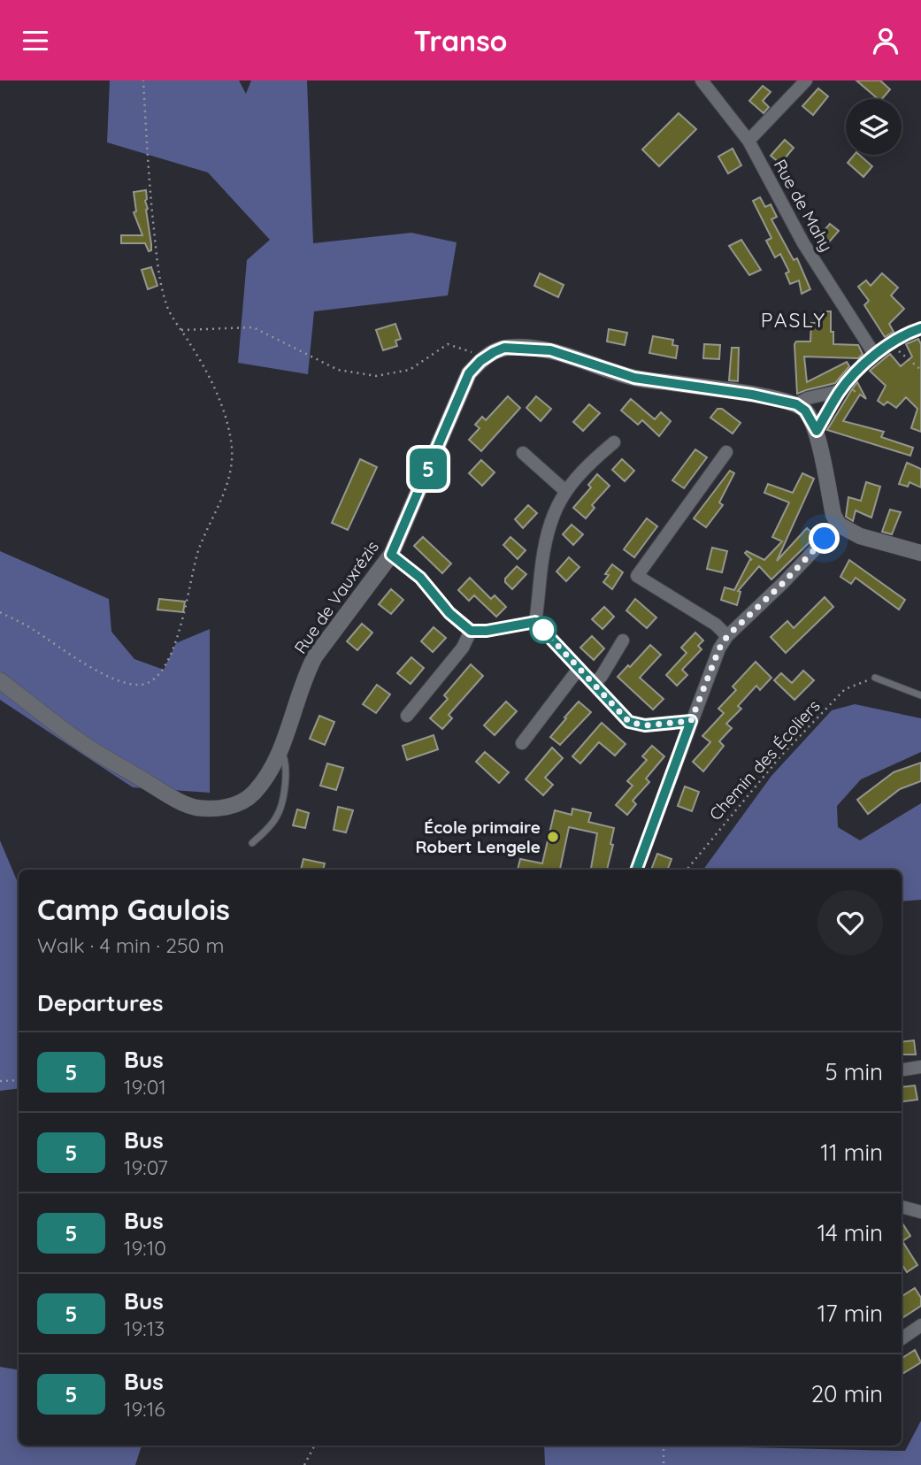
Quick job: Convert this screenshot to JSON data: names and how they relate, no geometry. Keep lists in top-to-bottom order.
{
  "streets": {
    "street": ["Rue de Mahy", "Rue de Vauxrézis"],
    "path": ["Chemin des Écoliers"]
  },
  "districts": ["PASLY"],
  "places": ["École primaire Robert Lengele"],
  "lines": ["bus line 5"],
  "page": {
    "header": "Transo",
    "on_map": "5",
    "heading": [
      ["Camp Gaulois", "Walk · 4 min · 250 m"],
      "Departures"
    ],
    "list": [
      {
        "mark": "5",
        "name": "Bus",
        "note": "19:01",
        "value": "5 min"
      },
      {
        "mark": "5",
        "name": "Bus",
        "note": "19:07",
        "value": "11 min"
      },
      {
        "mark": "5",
        "name": "Bus",
        "note": "19:10",
        "value": "14 min"
      },
      {
        "mark": "5",
        "name": "Bus",
        "note": "19:13",
        "value": "17 min"
      },
      {
        "mark": "5",
        "name": "Bus",
        "note": "19:16",
        "value": "20 min"
      }
    ]
  }
}
